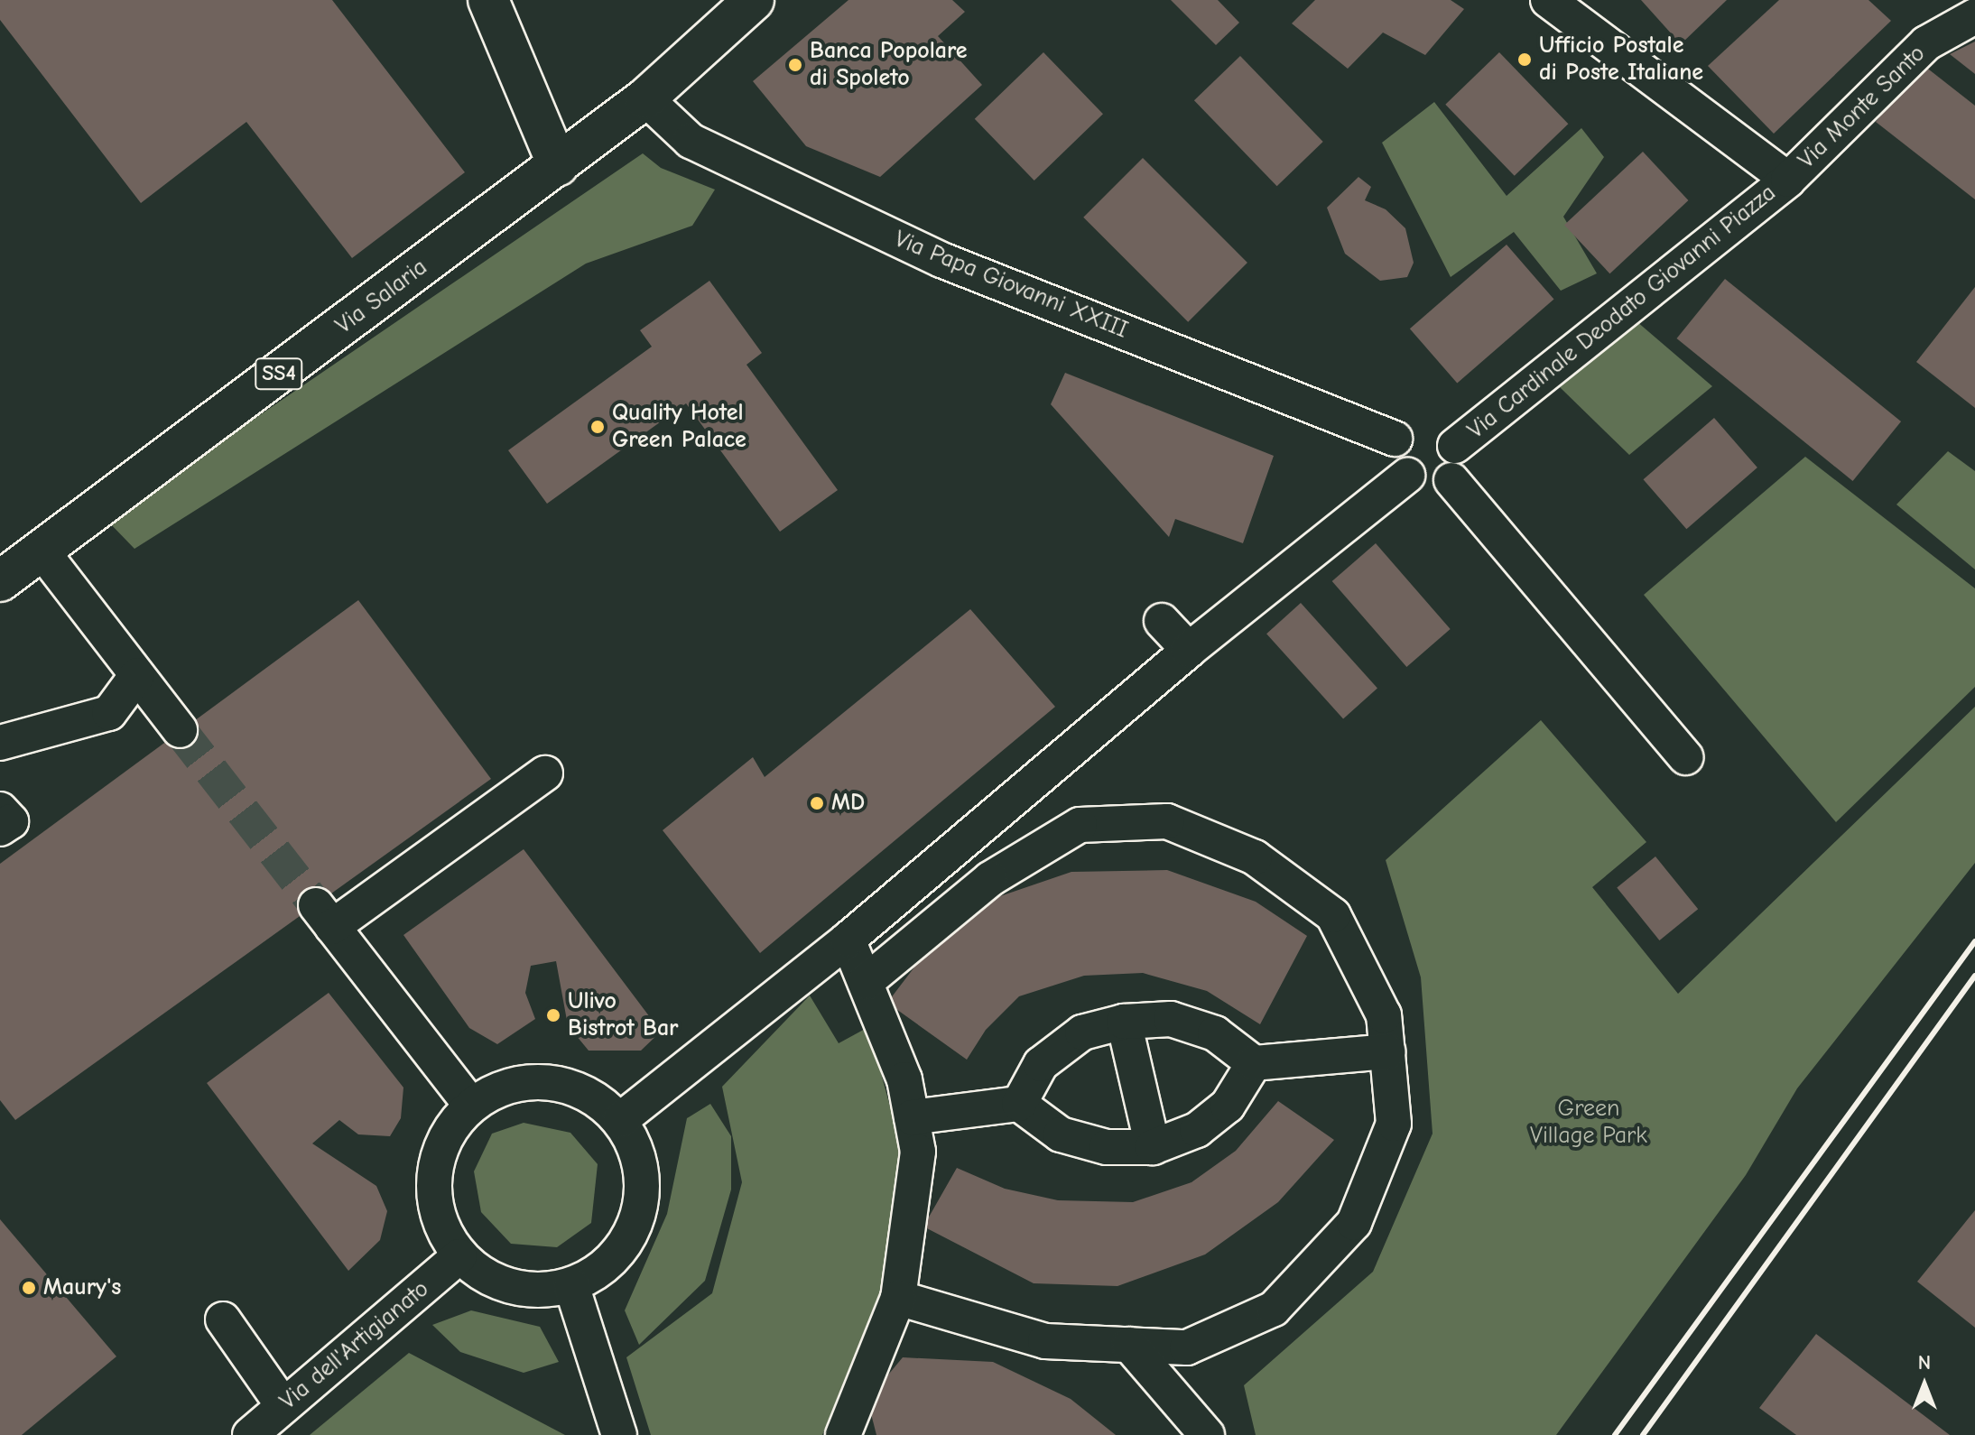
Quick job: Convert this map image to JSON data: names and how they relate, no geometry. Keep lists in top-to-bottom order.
{
  "streets": {
    "main road": ["Via Salaria", "SS4"],
    "street": [
      "Via Monte Santo",
      "Via Papa Giovanni XXIII",
      "Via Cardinale Deodato Giovanni Piazza",
      "Via dell'Artigianato"
    ]
  },
  "crossings": [
    ["Via Monte Santo", "Via Cardinale Deodato Giovanni Piazza"],
    ["Via Papa Giovanni XXIII", "Via Salaria"],
    ["Via Papa Giovanni XXIII", "Via Cardinale Deodato Giovanni Piazza"]
  ],
  "parks": ["Green Village Park"],
  "places": [
    "Ufficio Postale di Poste Italiane",
    "Banca Popolare di Spoleto",
    "Quality Hotel Green Palace",
    "MD",
    "Ulivo Bistrot Bar",
    "Maury's"
  ],
  "north": "top"
}
